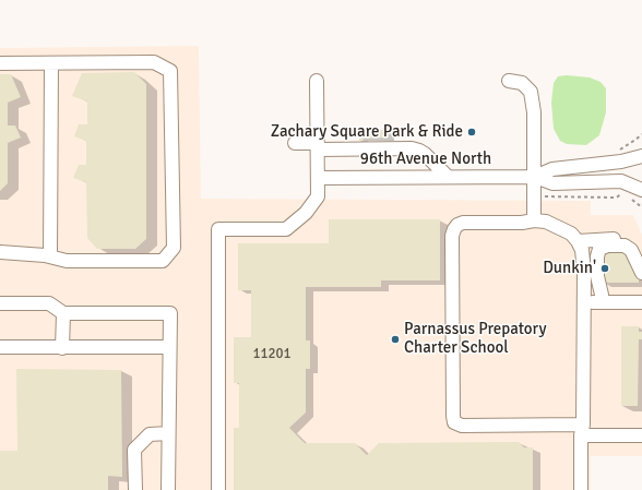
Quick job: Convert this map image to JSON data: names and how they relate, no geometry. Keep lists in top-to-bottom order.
{
  "streets": {
    "street": ["96th Avenue North"]
  },
  "places": ["Zachary Square Park & Ride", "Dunkin'", "Parnassus Prepatory Charter School"],
  "house_numbers": ["11201"]
}
